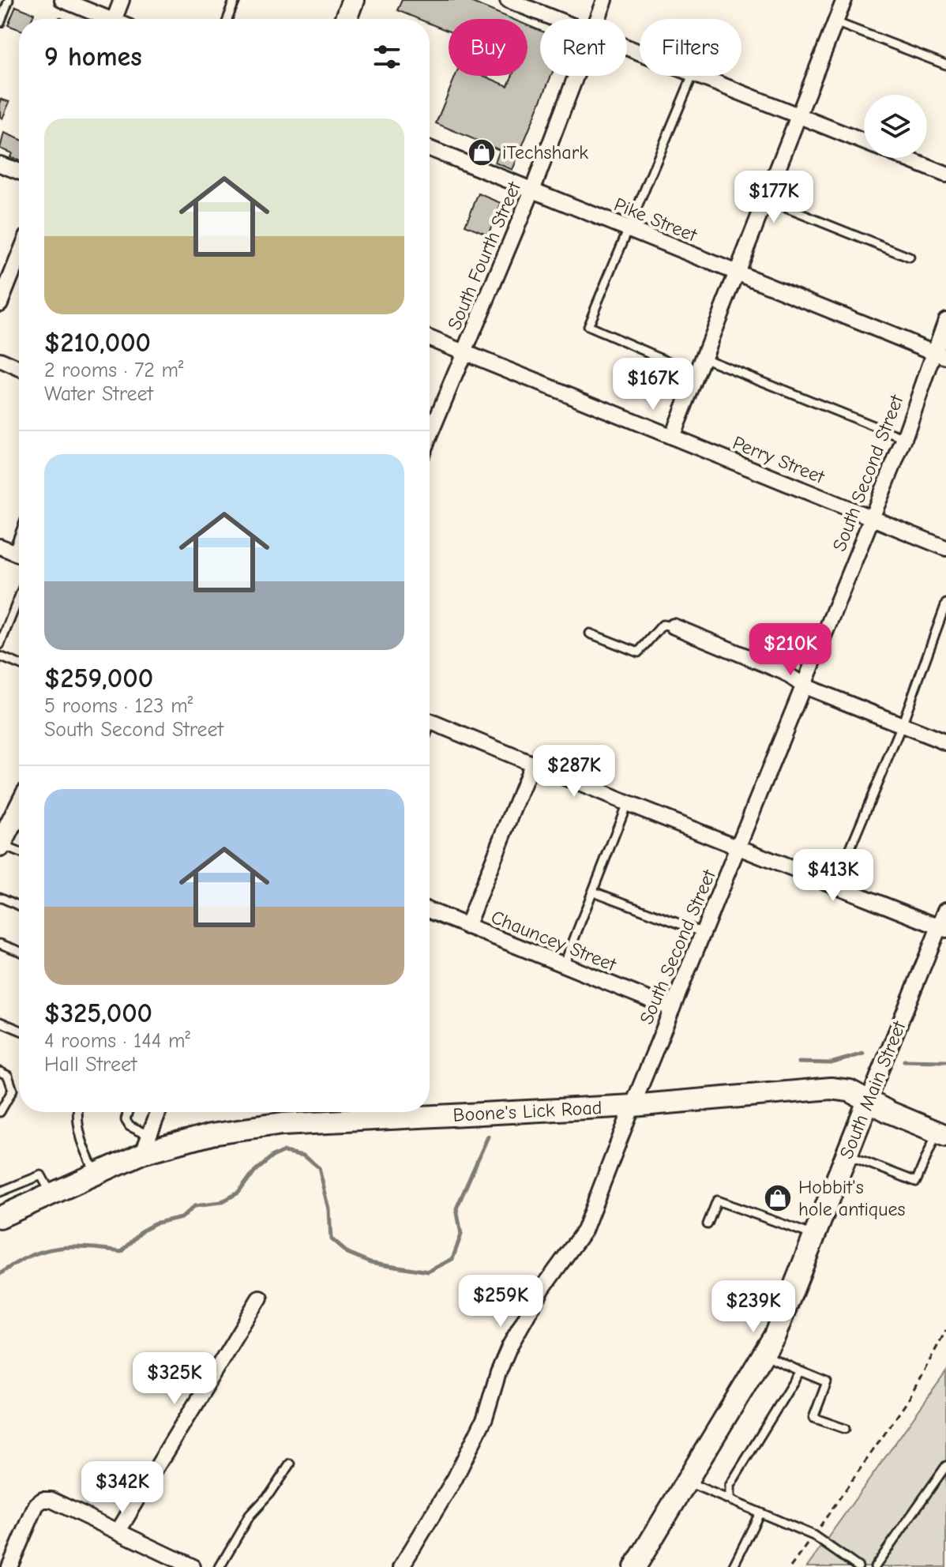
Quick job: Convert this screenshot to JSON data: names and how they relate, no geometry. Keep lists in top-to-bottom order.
{
  "streets": {
    "street": [
      "Pike Street",
      "South Fourth Street",
      "Perry Street",
      "South Second Street",
      "Chauncey Street",
      "South Main Street",
      "Boone's Lick Road"
    ]
  },
  "crossings": [
    ["Pike Street", "South Fourth Street"],
    ["Pike Street", "South Second Street"],
    ["South Fourth Street", "Perry Street"],
    ["Perry Street", "South Second Street"],
    ["South Second Street", "Chauncey Street"],
    ["South Second Street", "Boone's Lick Road"],
    ["South Main Street", "Boone's Lick Road"]
  ],
  "places": {
    "shop": ["iTechshark", "Hobbit's hole antiques"]
  },
  "page": {
    "chip": ["Buy", "Rent", "Filters"],
    "heading": "9 homes",
    "list": [
      {
        "name": "$210,000",
        "note": "2 rooms · 72 m² · Water Street"
      },
      {
        "name": "$259,000",
        "note": "5 rooms · 123 m² · South Second Street"
      },
      {
        "name": "$325,000",
        "note": "4 rooms · 144 m² · Hall Street"
      }
    ],
    "price": [
      "$177K",
      "$167K",
      "$210K",
      "$287K",
      "$413K",
      "$259K",
      "$239K",
      "$325K",
      "$342K"
    ]
  }
}
